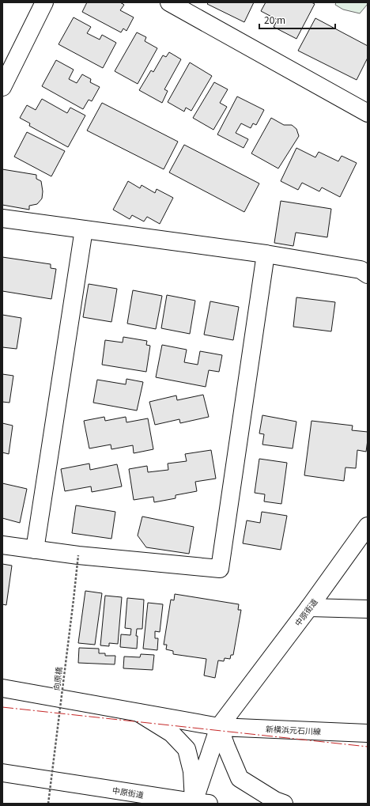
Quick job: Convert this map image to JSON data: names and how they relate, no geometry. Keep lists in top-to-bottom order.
{
  "streets": {
    "street": ["中原街道", "新横浜元石川線"],
    "path": ["向原橋"]
  },
  "crossings": [
    ["中原街道", "新横浜元石川線"]
  ],
  "scale_bar": "20 m"
}
